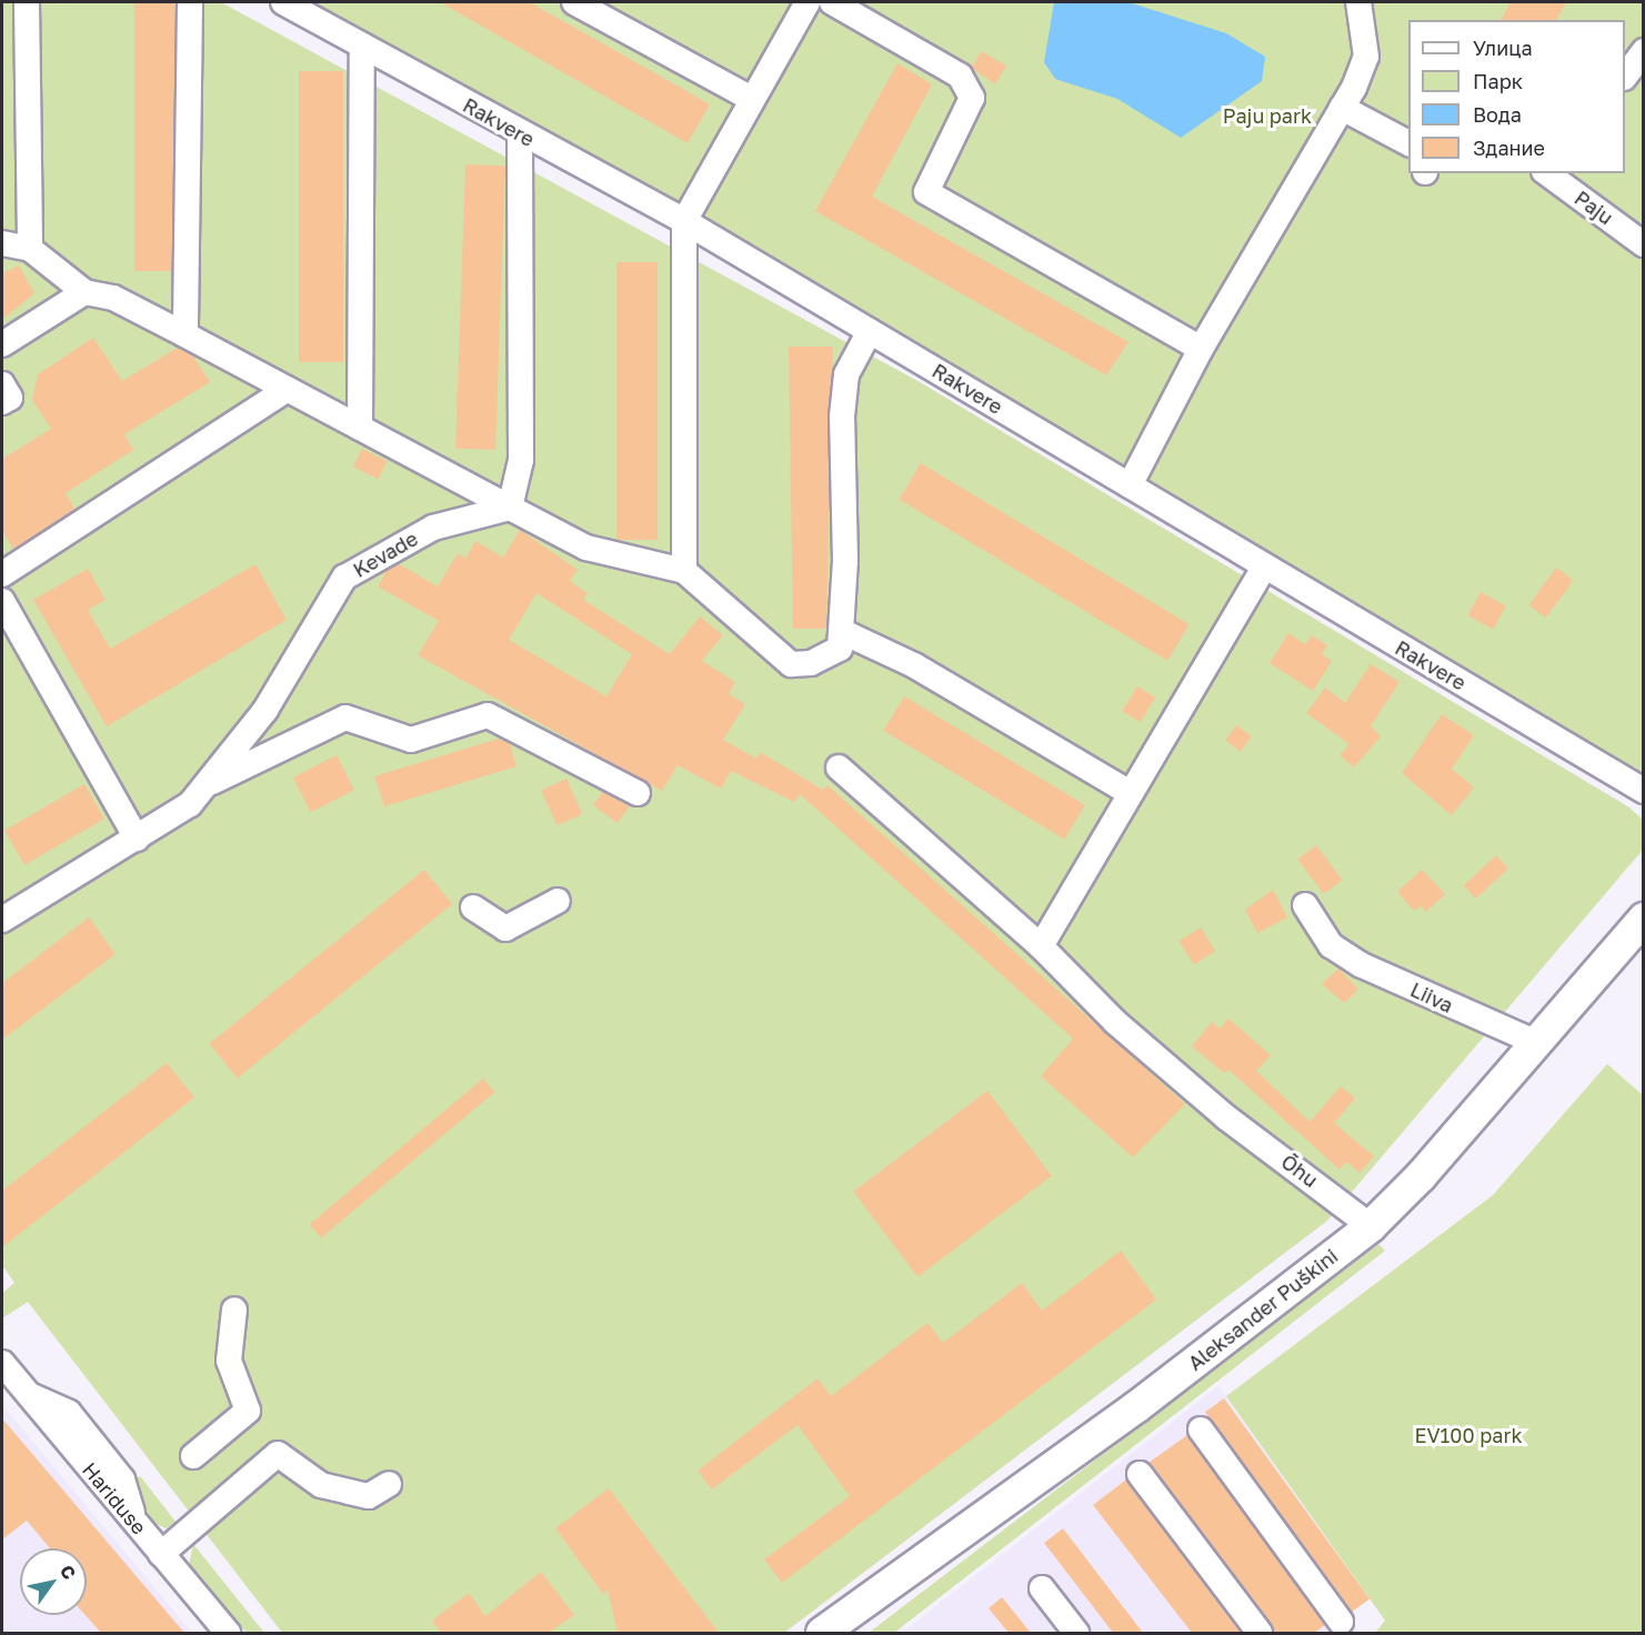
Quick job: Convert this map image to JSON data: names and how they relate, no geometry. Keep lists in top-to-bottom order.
{
  "streets": {
    "main road": ["Aleksander Puškini"],
    "street": [
      "Rakvere",
      "Paju",
      "Kevade",
      "Liiva",
      "Õhu",
      "Hariduse"
    ]
  },
  "crossings": [
    ["Liiva", "Aleksander Puškini"],
    ["Õhu", "Aleksander Puškini"]
  ],
  "parks": ["Paju park", "EV100 park"],
  "legend": [
    "Улица",
    "Парк",
    "Вода",
    "Здание"
  ],
  "north": "top right"
}
